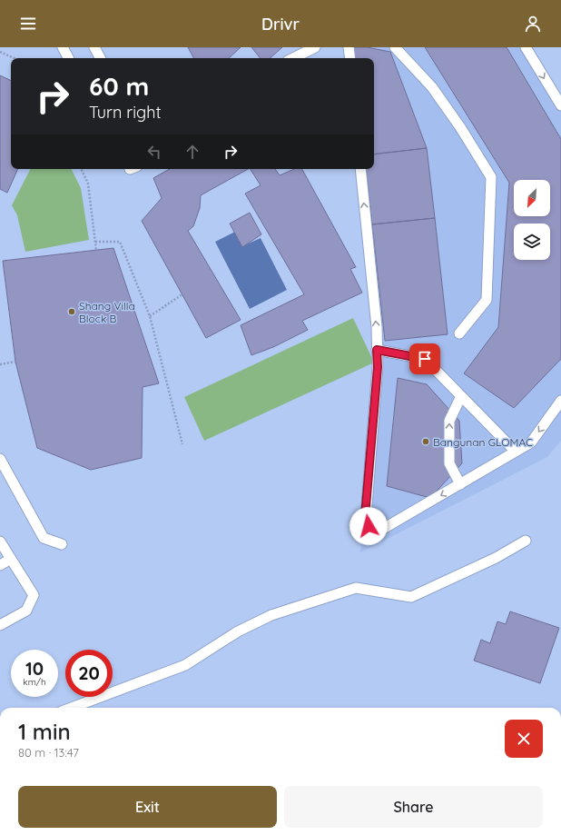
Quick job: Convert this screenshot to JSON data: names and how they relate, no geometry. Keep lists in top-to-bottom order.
{
  "places": ["Shang Villa Block B", "Bangunan GLOMAC"],
  "north": "bottom left",
  "page": {
    "header": "Drivr",
    "turn": ["60 m", "Turn right"],
    "speed": "10 km/h",
    "limit": "20",
    "heading": ["1 min", "80 m · 13:47"],
    "buttons": ["Exit", "Share"]
  }
}
